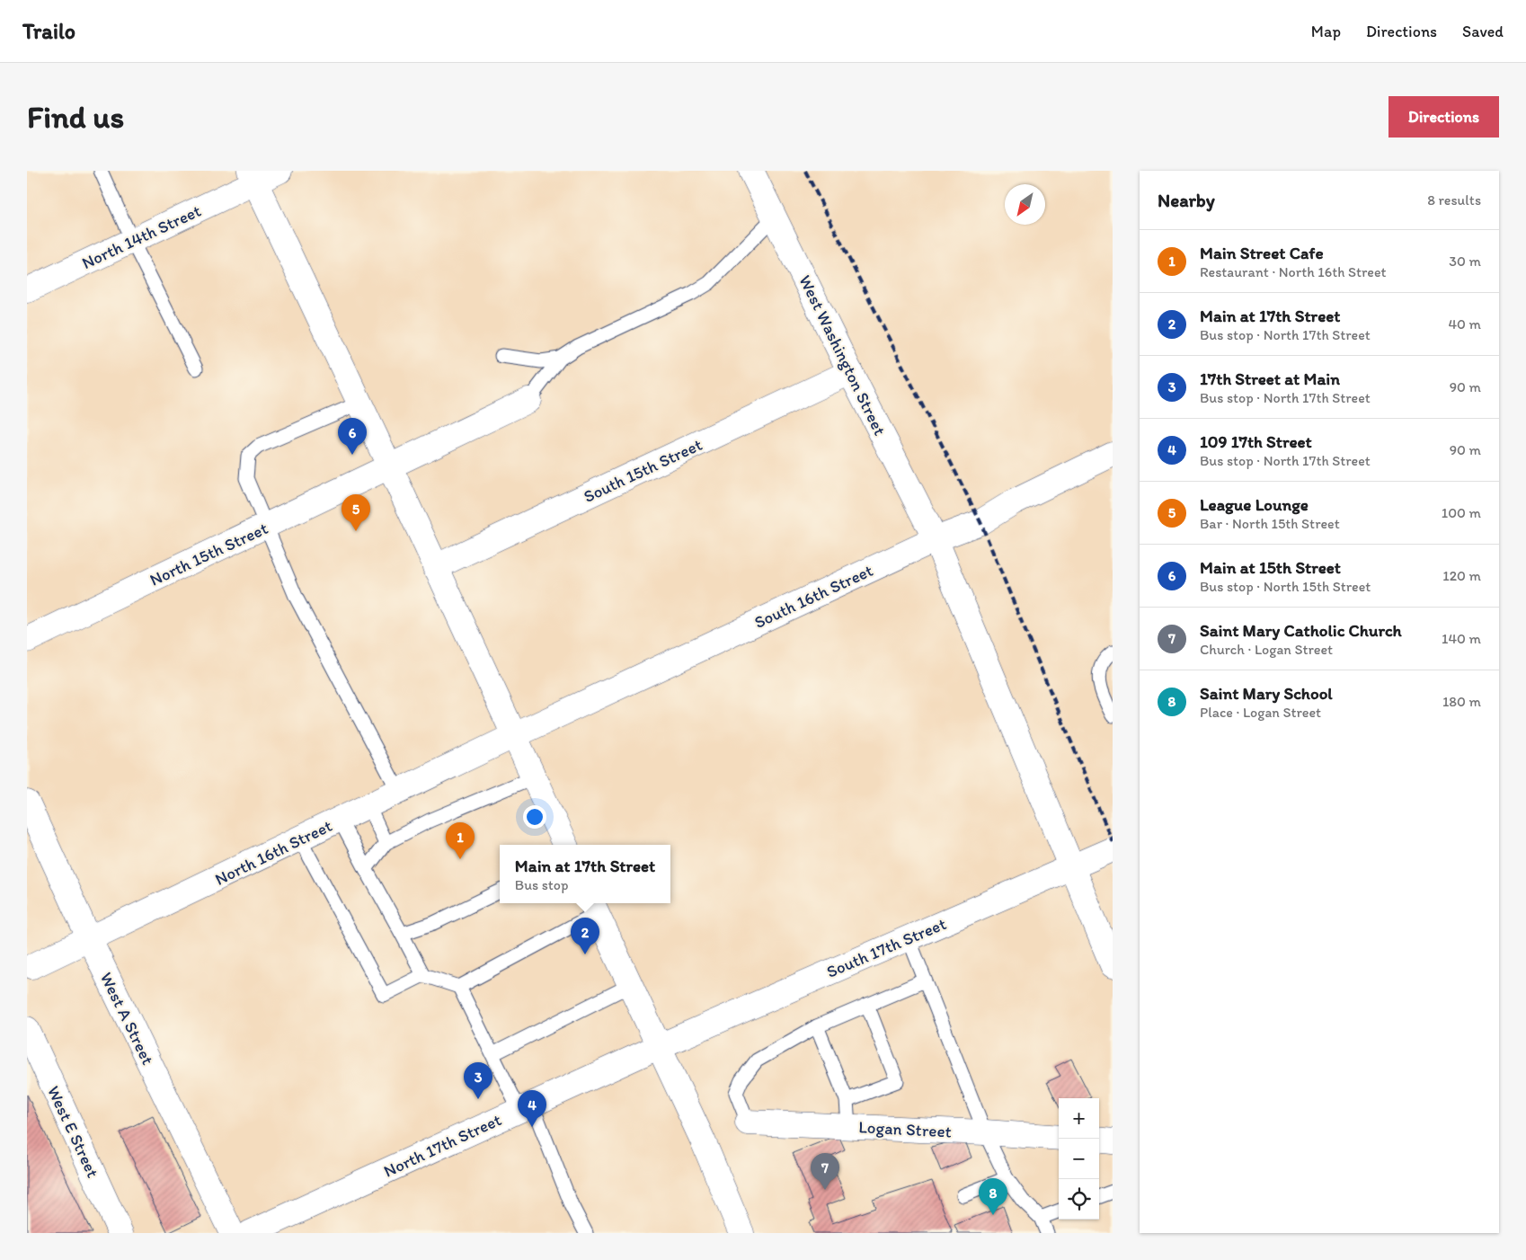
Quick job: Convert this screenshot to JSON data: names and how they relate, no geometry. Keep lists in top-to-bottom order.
{
  "streets": {
    "street": [
      "North 14th Street",
      "West Washington Street",
      "South 15th Street",
      "North 15th Street",
      "South 16th Street",
      "North 16th Street",
      "South 17th Street",
      "West A Street",
      "Logan Street",
      "West E Street",
      "North 17th Street"
    ]
  },
  "crossings": [
    ["West Washington Street", "South 15th Street"],
    ["West Washington Street", "South 16th Street"],
    ["West Washington Street", "South 17th Street"],
    ["South 16th Street", "North 16th Street"],
    ["North 16th Street", "West A Street"],
    ["South 17th Street", "North 17th Street"]
  ],
  "north": "bottom left",
  "page": {
    "header": "Trailo",
    "nav": ["Map", "Directions", "Saved"],
    "buttons": "Directions",
    "title": "Find us",
    "heading": ["Nearby", "8 results"],
    "list": [
      {
        "mark": "1",
        "name": "Main Street Cafe",
        "note": "Restaurant · North 16th Street",
        "value": "30 m"
      },
      {
        "mark": "2",
        "name": "Main at 17th Street",
        "note": "Bus stop · North 17th Street",
        "value": "40 m"
      },
      {
        "mark": "3",
        "name": "17th Street at Main",
        "note": "Bus stop · North 17th Street",
        "value": "90 m"
      },
      {
        "mark": "4",
        "name": "109 17th Street",
        "note": "Bus stop · North 17th Street",
        "value": "90 m"
      },
      {
        "mark": "5",
        "name": "League Lounge",
        "note": "Bar · North 15th Street",
        "value": "100 m"
      },
      {
        "mark": "6",
        "name": "Main at 15th Street",
        "note": "Bus stop · North 15th Street",
        "value": "120 m"
      },
      {
        "mark": "7",
        "name": "Saint Mary Catholic Church",
        "note": "Church · Logan Street",
        "value": "140 m"
      },
      {
        "mark": "8",
        "name": "Saint Mary School",
        "note": "Place · Logan Street",
        "value": "180 m"
      }
    ],
    "pins": [
      "6",
      "5",
      "1",
      "2",
      "3",
      "4",
      "7",
      "8"
    ],
    "popup": ["Main at 17th Street", "Bus stop"],
    "map_buttons": ["+", "−"]
  }
}
